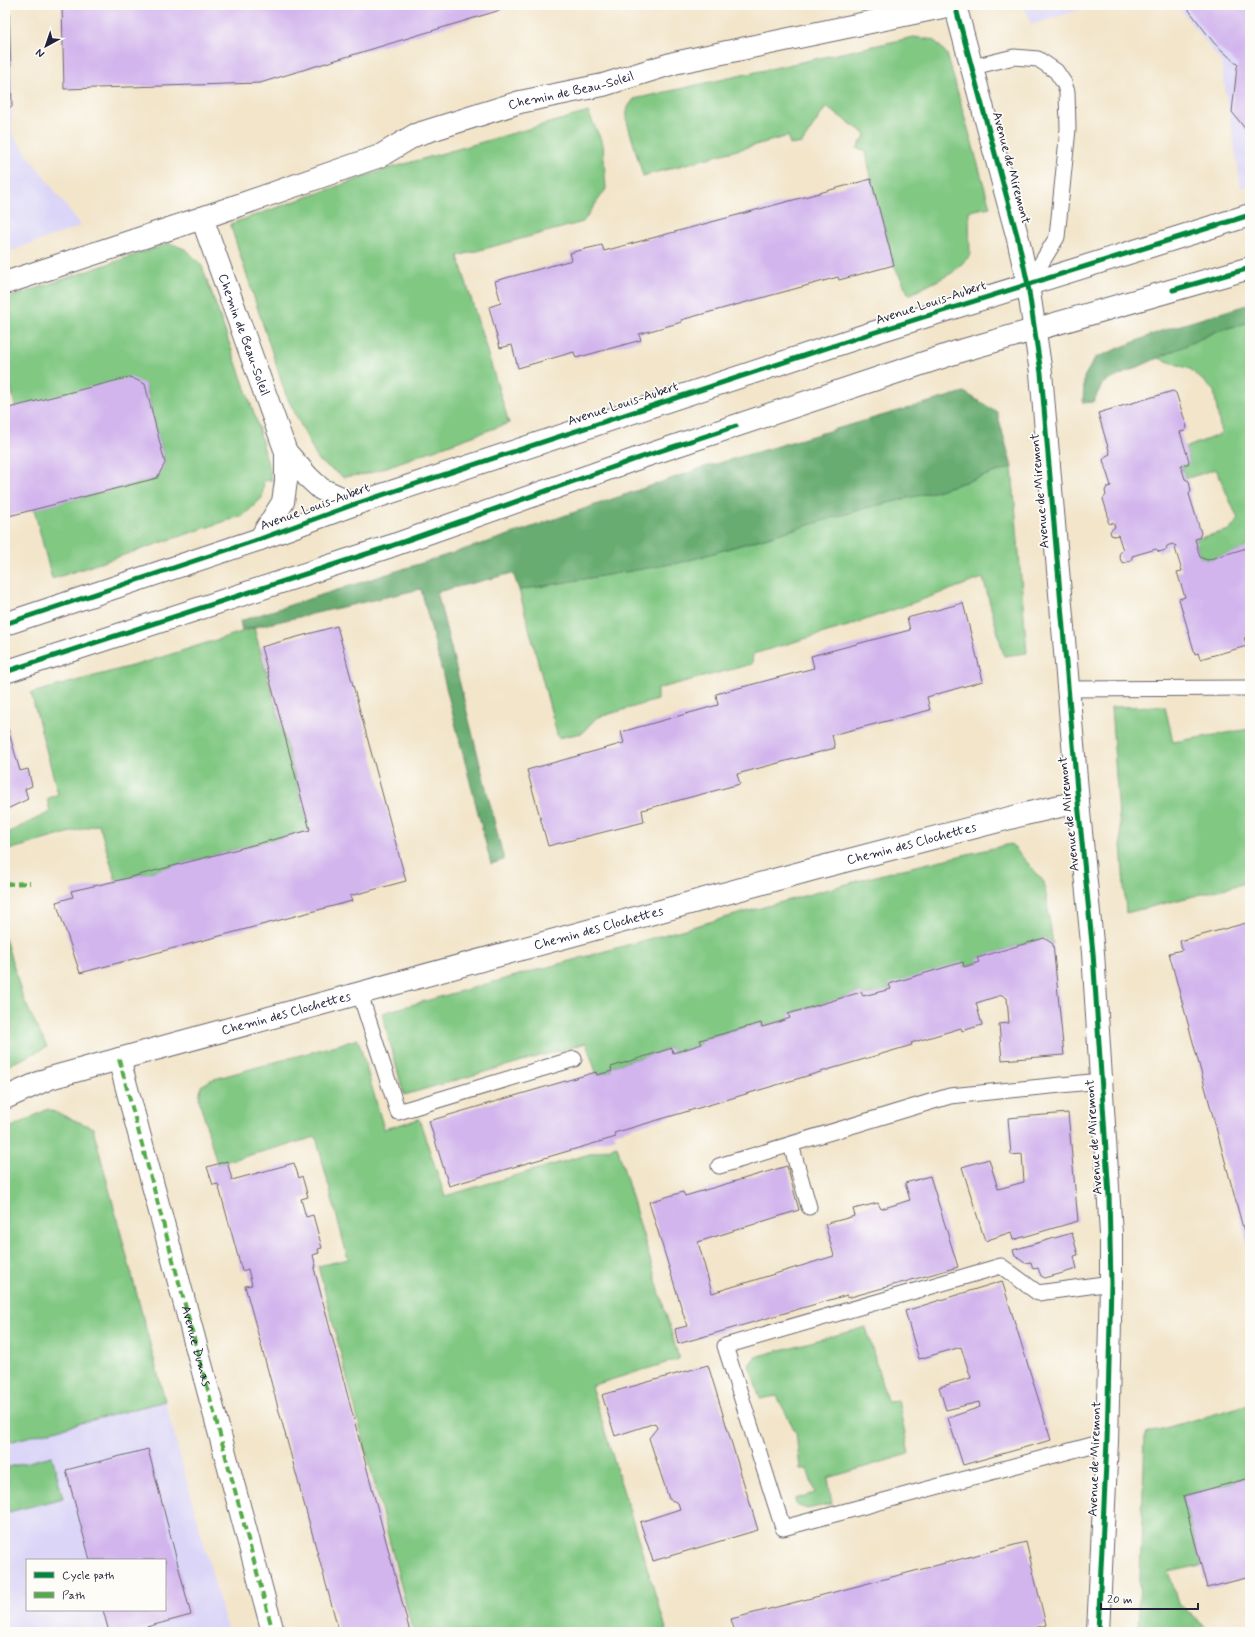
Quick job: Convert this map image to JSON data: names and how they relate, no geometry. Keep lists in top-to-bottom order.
{
  "streets": {
    "street": [
      "Chemin de Beau-Soleil",
      "Avenue de Miremont",
      "Avenue Louis-Aubert",
      "Chemin des Clochettes",
      "Avenue Dumas"
    ]
  },
  "crossings": [
    ["Chemin de Beau-Soleil", "Avenue Louis-Aubert"],
    ["Avenue de Miremont", "Avenue Louis-Aubert"],
    ["Avenue de Miremont", "Chemin des Clochettes"],
    ["Chemin des Clochettes", "Avenue Dumas"]
  ],
  "legend": ["Cycle path", "Path"],
  "scale_bar": "20 m",
  "north": "bottom left"
}
